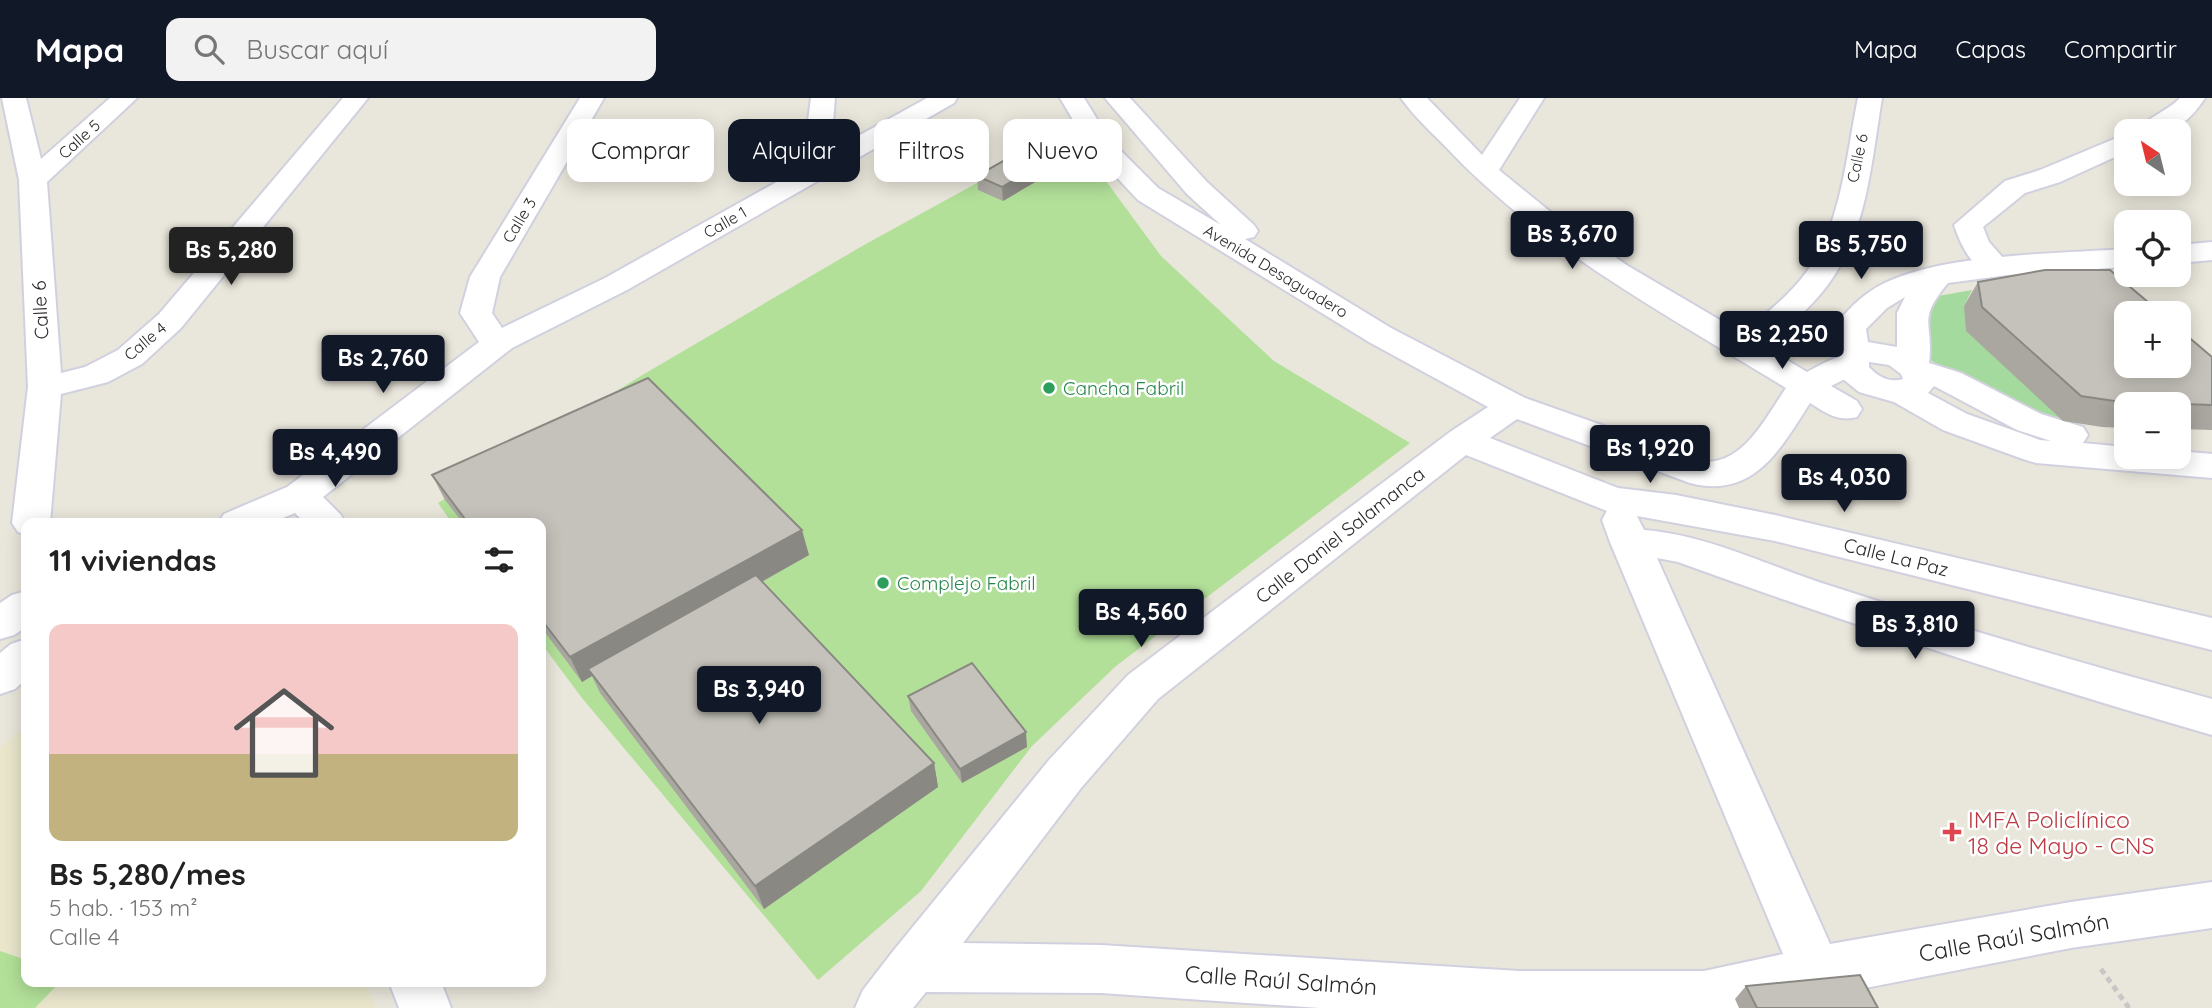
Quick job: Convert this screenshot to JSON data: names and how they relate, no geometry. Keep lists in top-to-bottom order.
{
  "streets": {
    "street": [
      "Calle 5",
      "Calle 6",
      "Calle 3",
      "Calle 1",
      "Avenida Desaguadero",
      "Calle 4",
      "Calle Daniel Salamanca",
      "Calle La Paz",
      "Calle Raúl Salmón"
    ]
  },
  "crossings": [
    ["Calle 5", "Calle 6"],
    ["Calle 6", "Calle 4"],
    ["Calle 3", "Calle 1"],
    ["Avenida Desaguadero", "Calle Daniel Salamanca"],
    ["Calle Daniel Salamanca", "Calle La Paz"],
    ["Calle Daniel Salamanca", "Calle Raúl Salmón"]
  ],
  "places": {
    "other": ["Cancha Fabril", "Complejo Fabril"],
    "health": ["IMFA Policlínico 18 de Mayo - CNS"]
  },
  "north": "top left",
  "page": {
    "header": "Mapa",
    "search": "Buscar aquí",
    "nav": ["Mapa", "Capas", "Compartir"],
    "map_buttons": ["+", "−"],
    "chip": [
      "Comprar",
      "Alquilar",
      "Filtros",
      "Nuevo"
    ],
    "price": [
      "Bs 3,670",
      "Bs 5,750",
      "Bs 5,280",
      "Bs 2,250",
      "Bs 2,760",
      "Bs 1,920",
      "Bs 4,490",
      "Bs 4,030",
      "Bs 4,560",
      "Bs 3,810",
      "Bs 3,940"
    ],
    "heading": "11 viviendas",
    "list": [
      {
        "name": "Bs 5,280/mes",
        "note": "5 hab. · 153 m² · Calle 4"
      }
    ]
  }
}
